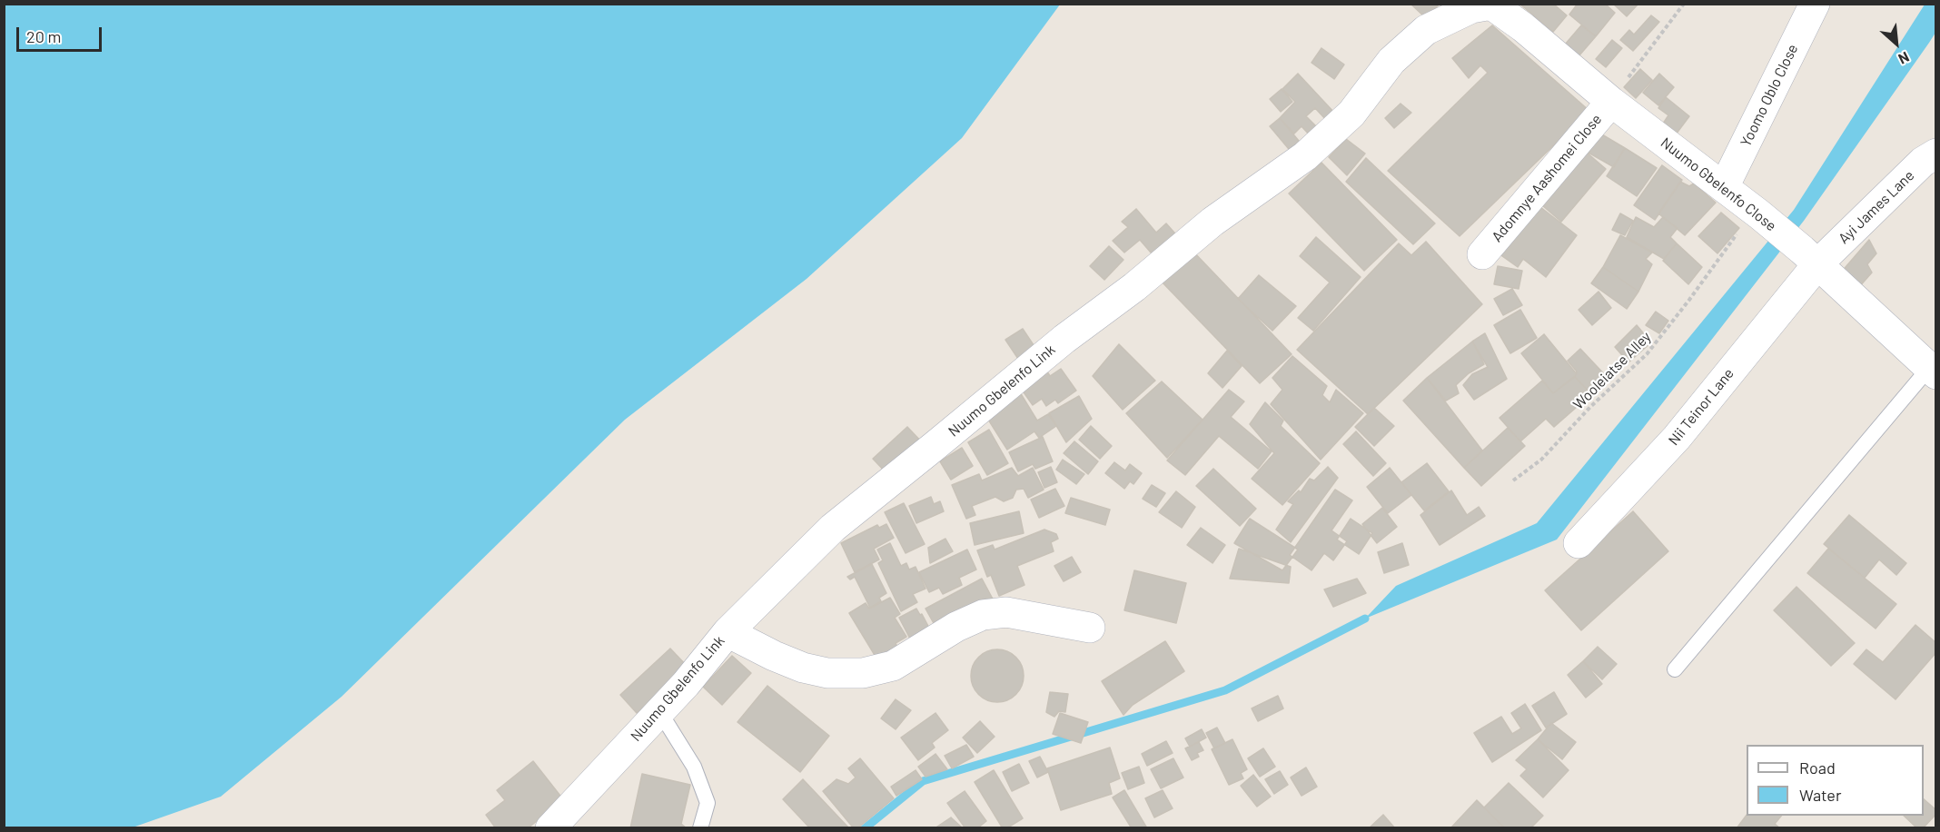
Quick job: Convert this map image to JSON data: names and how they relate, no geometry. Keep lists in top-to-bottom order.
{
  "streets": {
    "street": [
      "Yoomo Oblo Close",
      "Adomnye Aashomei Close",
      "Nuumo Gbelenfo Close",
      "Ayi James Lane",
      "Nuumo Gbelenfo Link",
      "Nii Teinor Lane"
    ],
    "path": ["Wooleiatse Alley"]
  },
  "crossings": [
    ["Yoomo Oblo Close", "Nuumo Gbelenfo Close"],
    ["Adomnye Aashomei Close", "Nuumo Gbelenfo Close"],
    ["Nuumo Gbelenfo Close", "Ayi James Lane"],
    ["Nuumo Gbelenfo Close", "Wooleiatse Alley"],
    ["Nuumo Gbelenfo Close", "Nuumo Gbelenfo Link"],
    ["Nuumo Gbelenfo Close", "Nii Teinor Lane"],
    ["Ayi James Lane", "Nii Teinor Lane"]
  ],
  "legend": ["Road", "Water"],
  "scale_bar": "20 m",
  "north": "bottom right"
}
